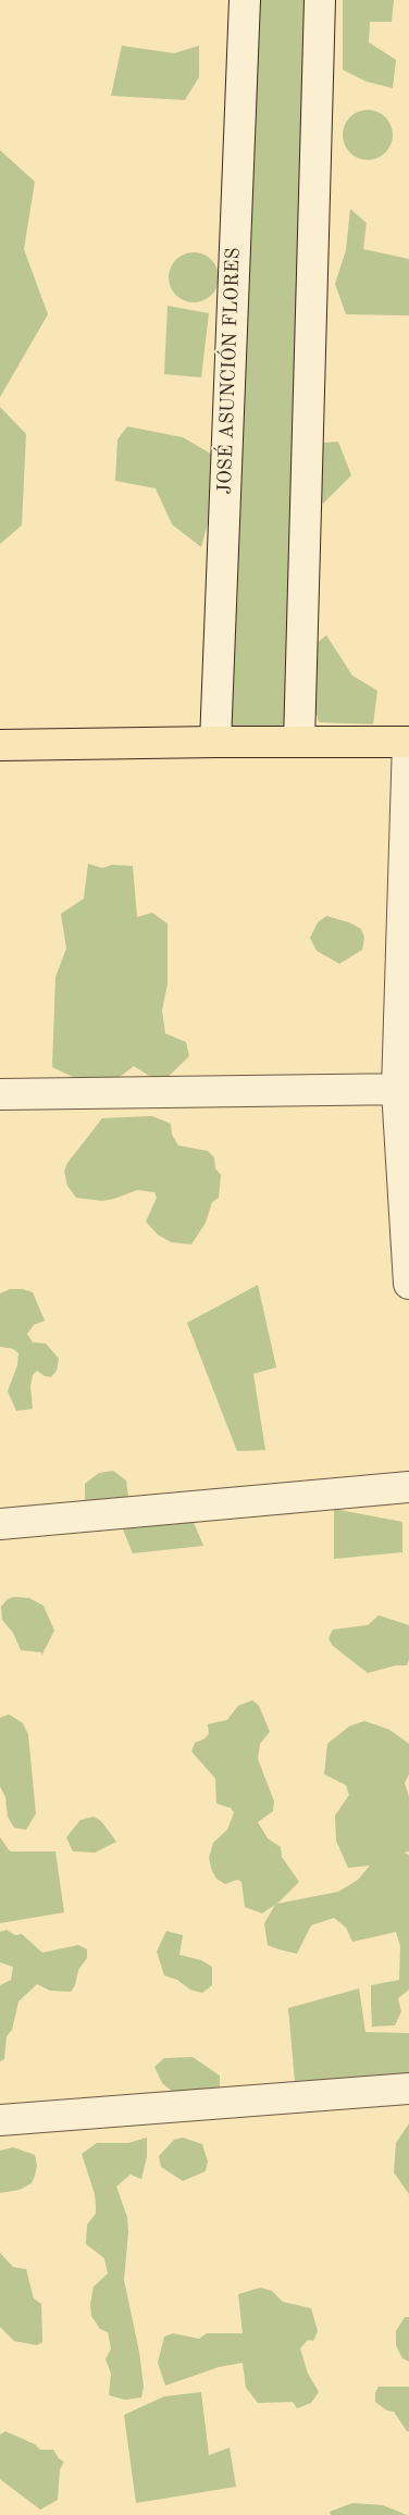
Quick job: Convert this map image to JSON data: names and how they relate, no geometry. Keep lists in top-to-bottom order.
{
  "streets": {
    "street": ["JOSÉ ASUNCIÓN FLORES"]
  }
}
